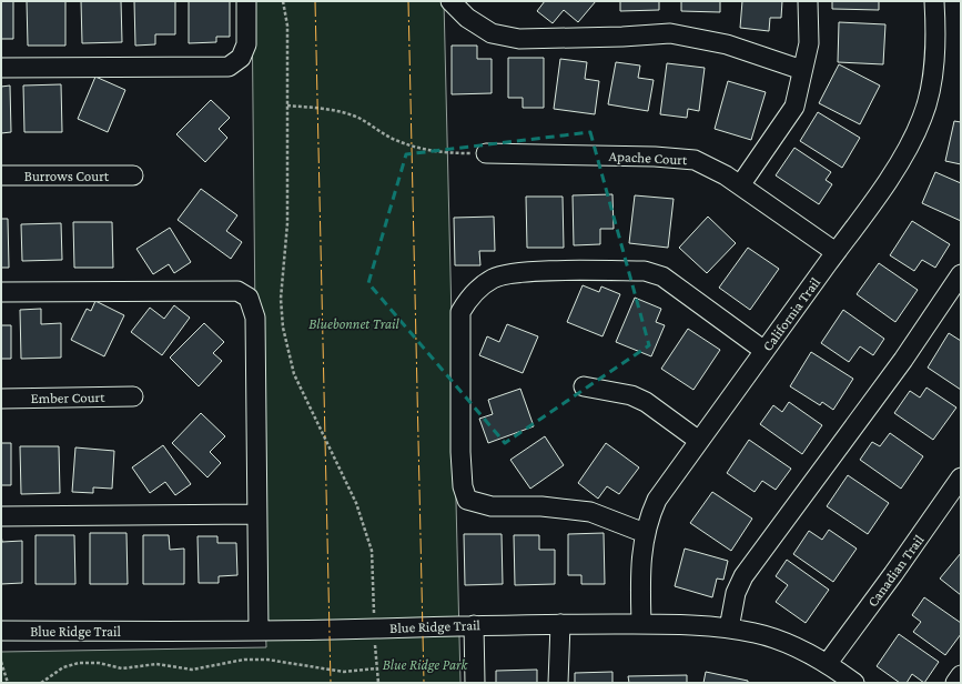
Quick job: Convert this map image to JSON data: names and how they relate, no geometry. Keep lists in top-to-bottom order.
{
  "streets": {
    "street": [
      "Apache Court",
      "Burrows Court",
      "California Trail",
      "Ember Court",
      "Canadian Trail",
      "Blue Ridge Trail"
    ]
  },
  "crossings": [
    ["Apache Court", "California Trail"],
    ["California Trail", "Blue Ridge Trail"],
    ["Canadian Trail", "Blue Ridge Trail"]
  ],
  "parks": ["Bluebonnet Trail", "Blue Ridge Park"]
}
